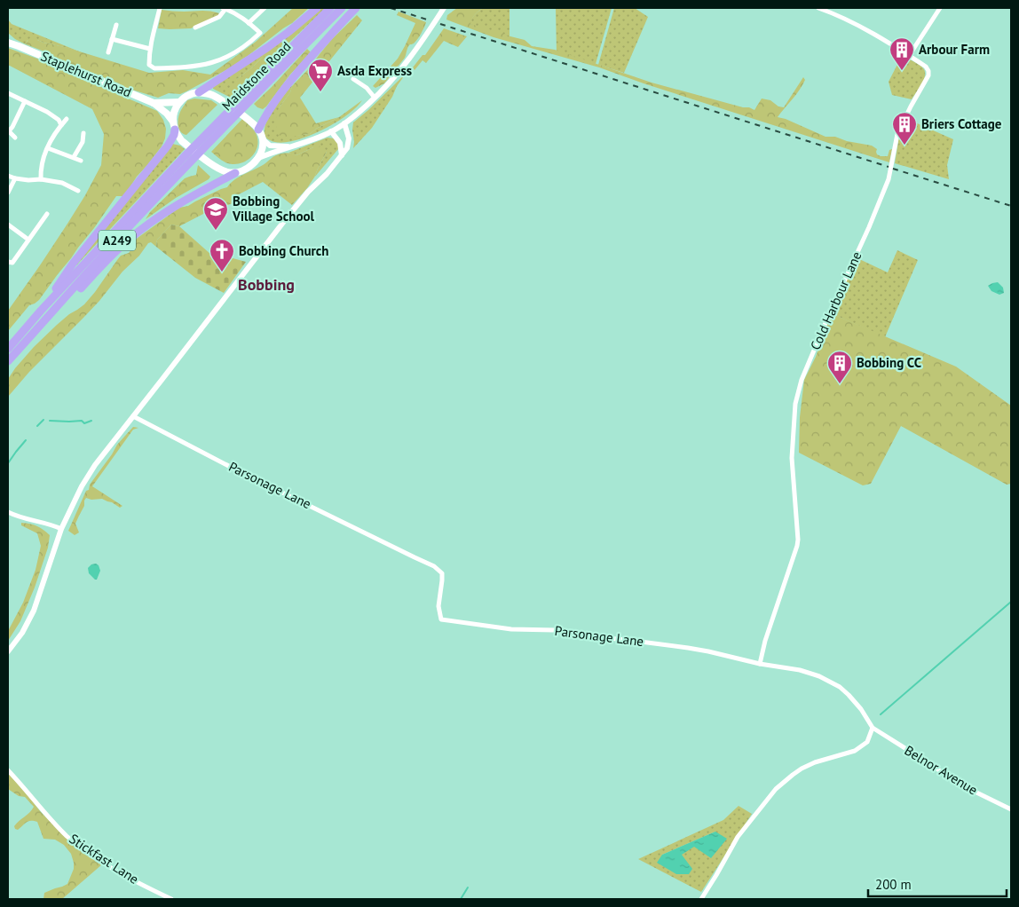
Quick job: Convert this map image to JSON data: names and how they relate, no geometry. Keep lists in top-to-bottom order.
{
  "streets": {
    "highway": ["Maidstone Road", "A249"],
    "main road": ["Staplehurst Road"],
    "street": [
      "Cold Harbour Lane",
      "Parsonage Lane",
      "Belnor Avenue",
      "Stickfast Lane"
    ]
  },
  "crossings": [
    ["Maidstone Road", "A249"],
    ["Cold Harbour Lane", "Parsonage Lane"],
    ["Parsonage Lane", "Belnor Avenue"]
  ],
  "districts": ["Bobbing"],
  "places": {
    "building": ["Arbour Farm", "Briers Cottage", "Bobbing CC"],
    "supermarket": ["Asda Express"],
    "school or university": ["Bobbing Village School"],
    "church": ["Bobbing Church"]
  },
  "scale_bar": "200 m"
}
